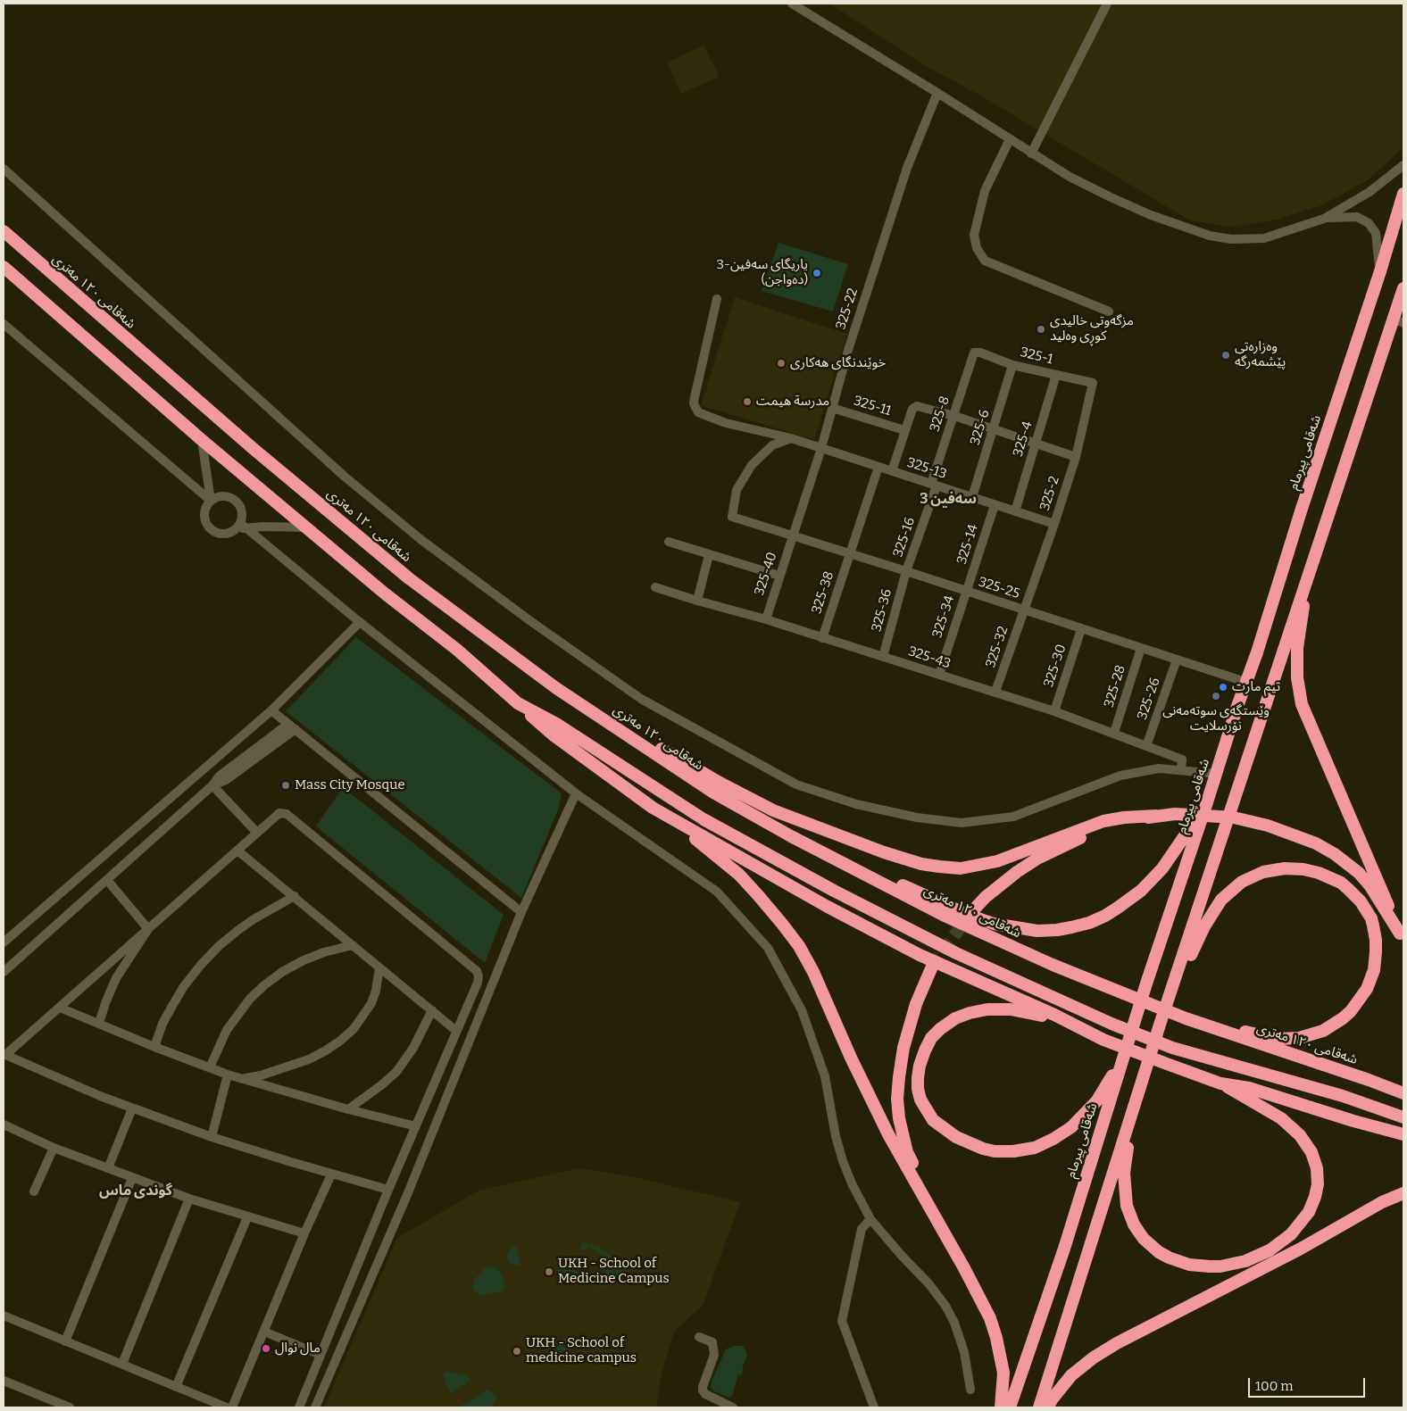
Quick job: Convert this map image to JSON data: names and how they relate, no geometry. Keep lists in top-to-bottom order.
{
  "streets": {
    "highway": ["شەقامی ١٢٠ مەتری", "شەقامی پیرمام"],
    "street": [
      "325-22",
      "325-1",
      "325-11",
      "325-8",
      "325-6",
      "325-4",
      "325-13",
      "325-2",
      "325-16",
      "325-14",
      "325-40",
      "325-25",
      "325-38",
      "325-36",
      "325-34",
      "325-32",
      "325-43",
      "325-30",
      "325-28",
      "325-26"
    ]
  },
  "crossings": [
    ["325-22", "325-11"],
    ["325-22", "325-13"],
    ["325-22", "325-40"],
    ["325-22", "325-25"],
    ["325-1", "325-8"],
    ["325-1", "325-6"],
    ["325-1", "325-4"],
    ["325-1", "325-2"],
    ["325-8", "325-13"],
    ["325-8", "325-16"],
    ["325-6", "325-13"],
    ["325-4", "325-13"],
    ["شەقامی پیرمام", "325-25"],
    ["325-13", "325-2"],
    ["325-13", "325-16"],
    ["325-13", "325-14"],
    ["325-13", "325-25"],
    ["325-13", "325-38"],
    ["325-2", "325-25"],
    ["325-2", "325-32"],
    ["325-16", "325-25"],
    ["325-16", "325-36"],
    ["325-14", "325-25"],
    ["325-14", "325-34"],
    ["325-40", "325-25"],
    ["325-40", "325-43"],
    ["325-25", "325-38"],
    ["325-25", "325-36"],
    ["325-25", "325-34"],
    ["325-25", "325-32"],
    ["325-25", "325-30"],
    ["325-25", "325-28"],
    ["325-25", "325-26"],
    ["325-38", "325-43"],
    ["325-36", "325-43"],
    ["325-34", "325-43"],
    ["325-32", "325-43"],
    ["325-43", "325-30"],
    ["325-43", "325-28"],
    ["325-43", "325-26"]
  ],
  "districts": ["سەفین 3", "گوندی ماس"],
  "places": [
    "یاریگای سەفین-3 (دەواجن)",
    "مزگەوتی خالیدی کوڕی وەلید",
    "وەزارەتی پێشمەرگە",
    "خوێندنگای هەکاری",
    "مدرسة هيمت",
    "تيم مارت",
    "وێستگەی سوتەمەنی نۆرسلایت",
    "Mass City Mosque",
    "UKH - School of Medicine Campus",
    "مال نوال",
    "UKH - School of medicine campus"
  ],
  "scale_bar": "100 m"
}
